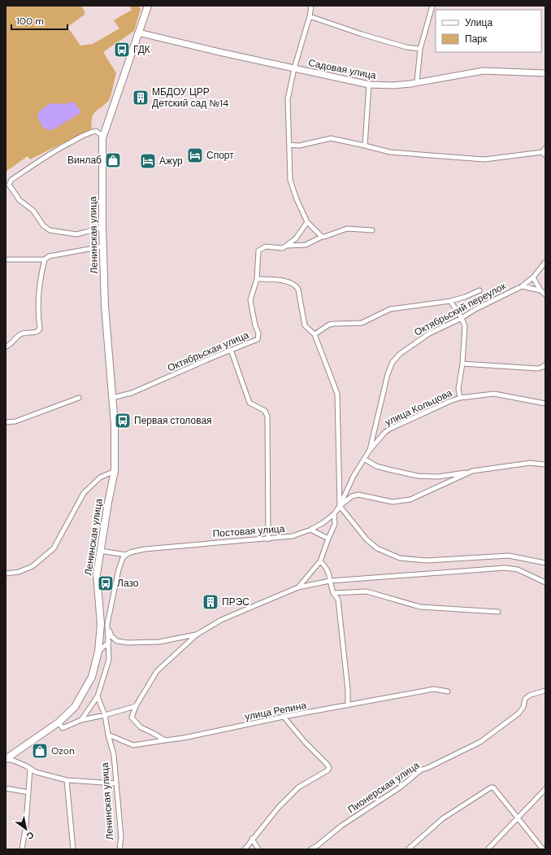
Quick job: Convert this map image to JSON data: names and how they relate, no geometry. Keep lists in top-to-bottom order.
{
  "streets": {
    "main road": ["Ленинская улица"],
    "street": [
      "Садовая улица",
      "Октябрьский переулок",
      "Октябрьская улица",
      "улица Кольцова",
      "Постовая улица",
      "улица Репина",
      "Пионерская улица"
    ]
  },
  "crossings": [
    ["Садовая улица", "Ленинская улица"],
    ["Ленинская улица", "Октябрьская улица"],
    ["Ленинская улица", "улица Репина"],
    ["Октябрьский переулок", "улица Кольцова"],
    ["улица Кольцова", "Постовая улица"]
  ],
  "places": {
    "bus stop": ["ГДК", "Первая столовая", "Лазо"],
    "building": ["МБДОУ ЦРР Детский сад №14", "ПРЭС"],
    "hotel": ["Спорт", "Ажур"],
    "shop": ["Винлаб", "Ozon"]
  },
  "legend": ["Улица", "Парк"],
  "scale_bar": "100 m",
  "north": "bottom right"
}
